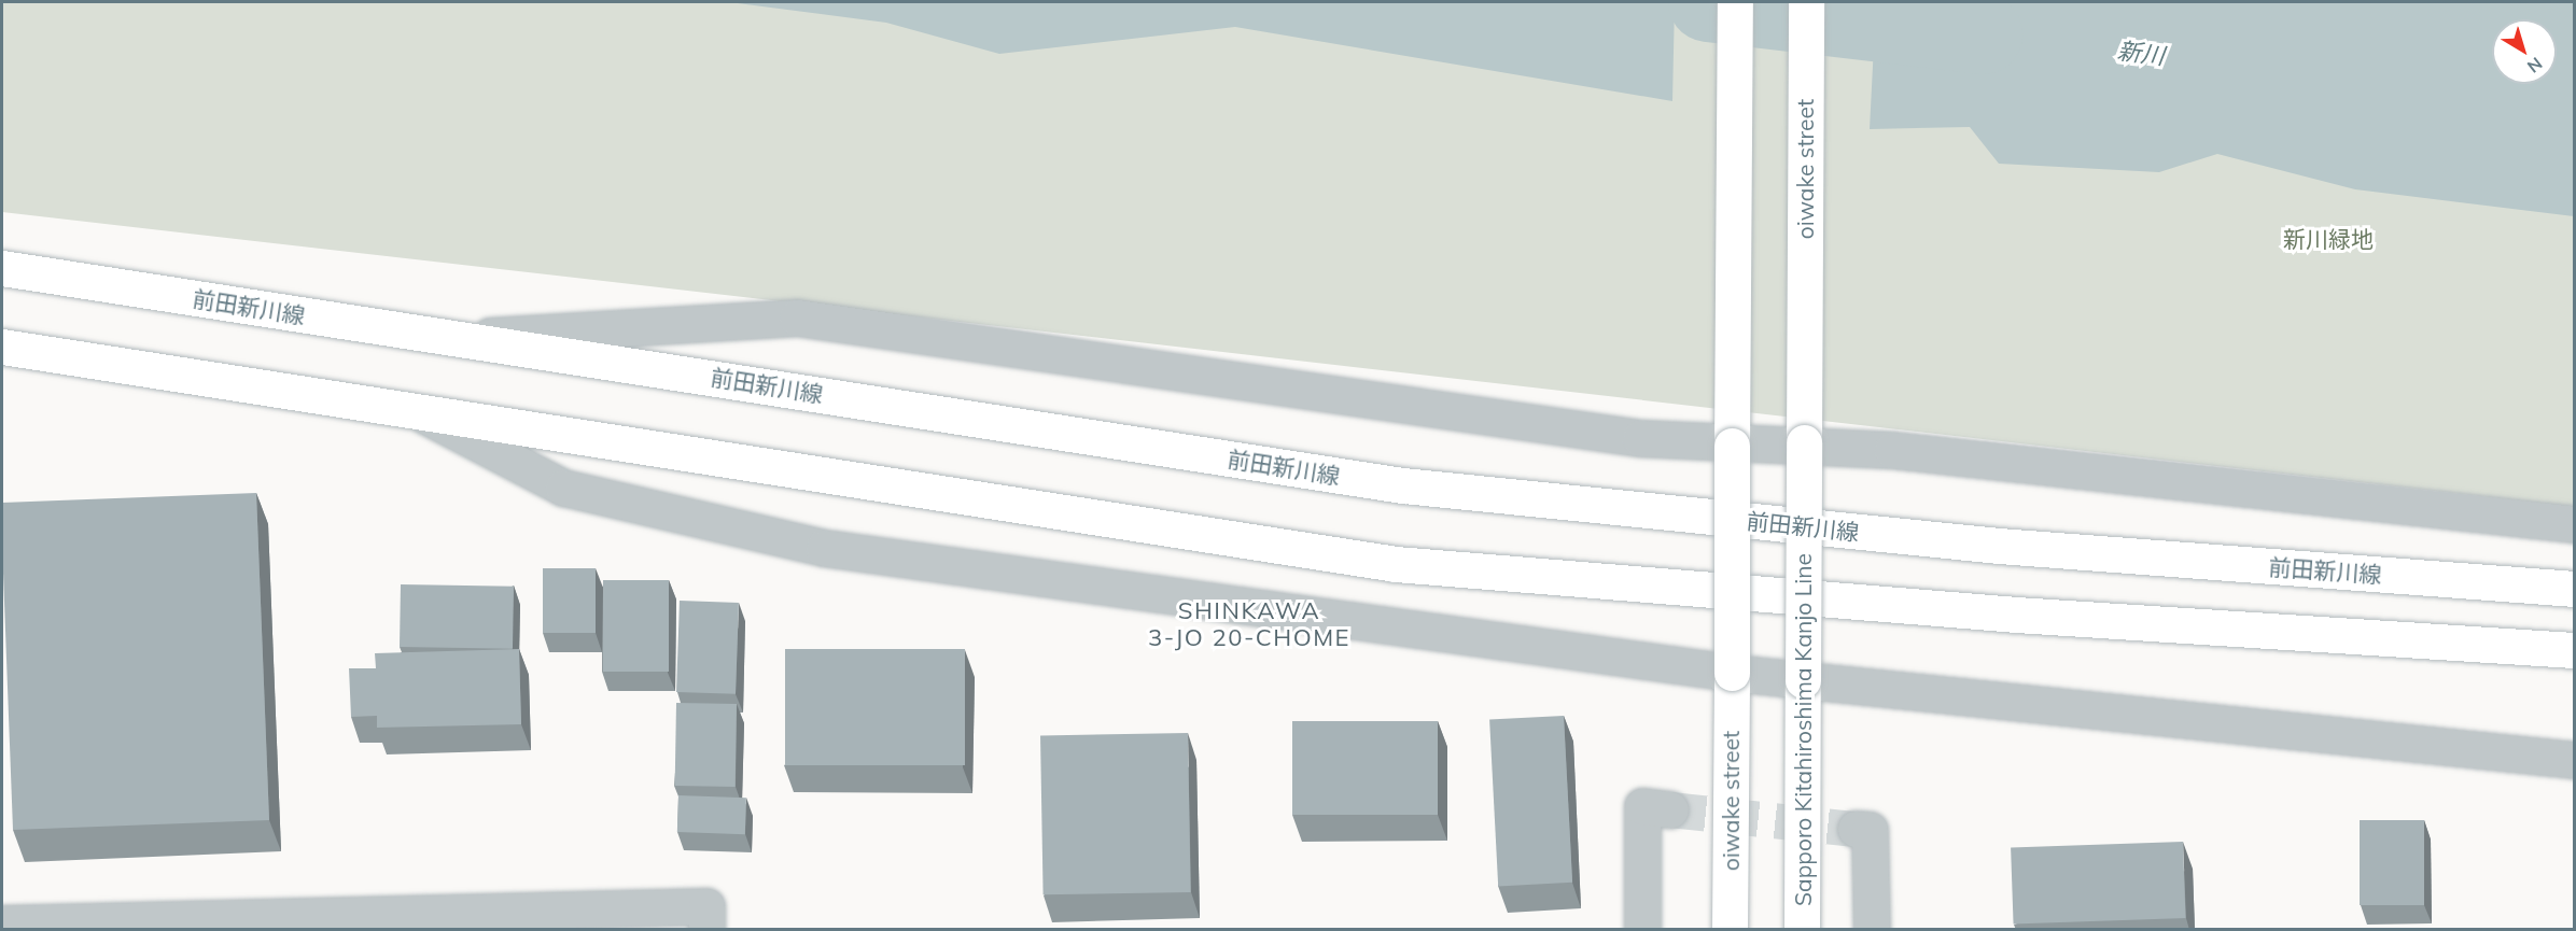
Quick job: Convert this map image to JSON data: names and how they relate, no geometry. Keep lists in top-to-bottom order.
{
  "streets": {
    "main road": ["oiwake street", "前田新川線", "Sapporo Kitahiroshima Kanjo Line"]
  },
  "crossings": [
    ["oiwake street", "Sapporo Kitahiroshima Kanjo Line"]
  ],
  "districts": ["SHINKAWA 3-JO 20-CHOME"],
  "water": ["新川"],
  "parks": ["新川緑地"],
  "north": "bottom right"
}
